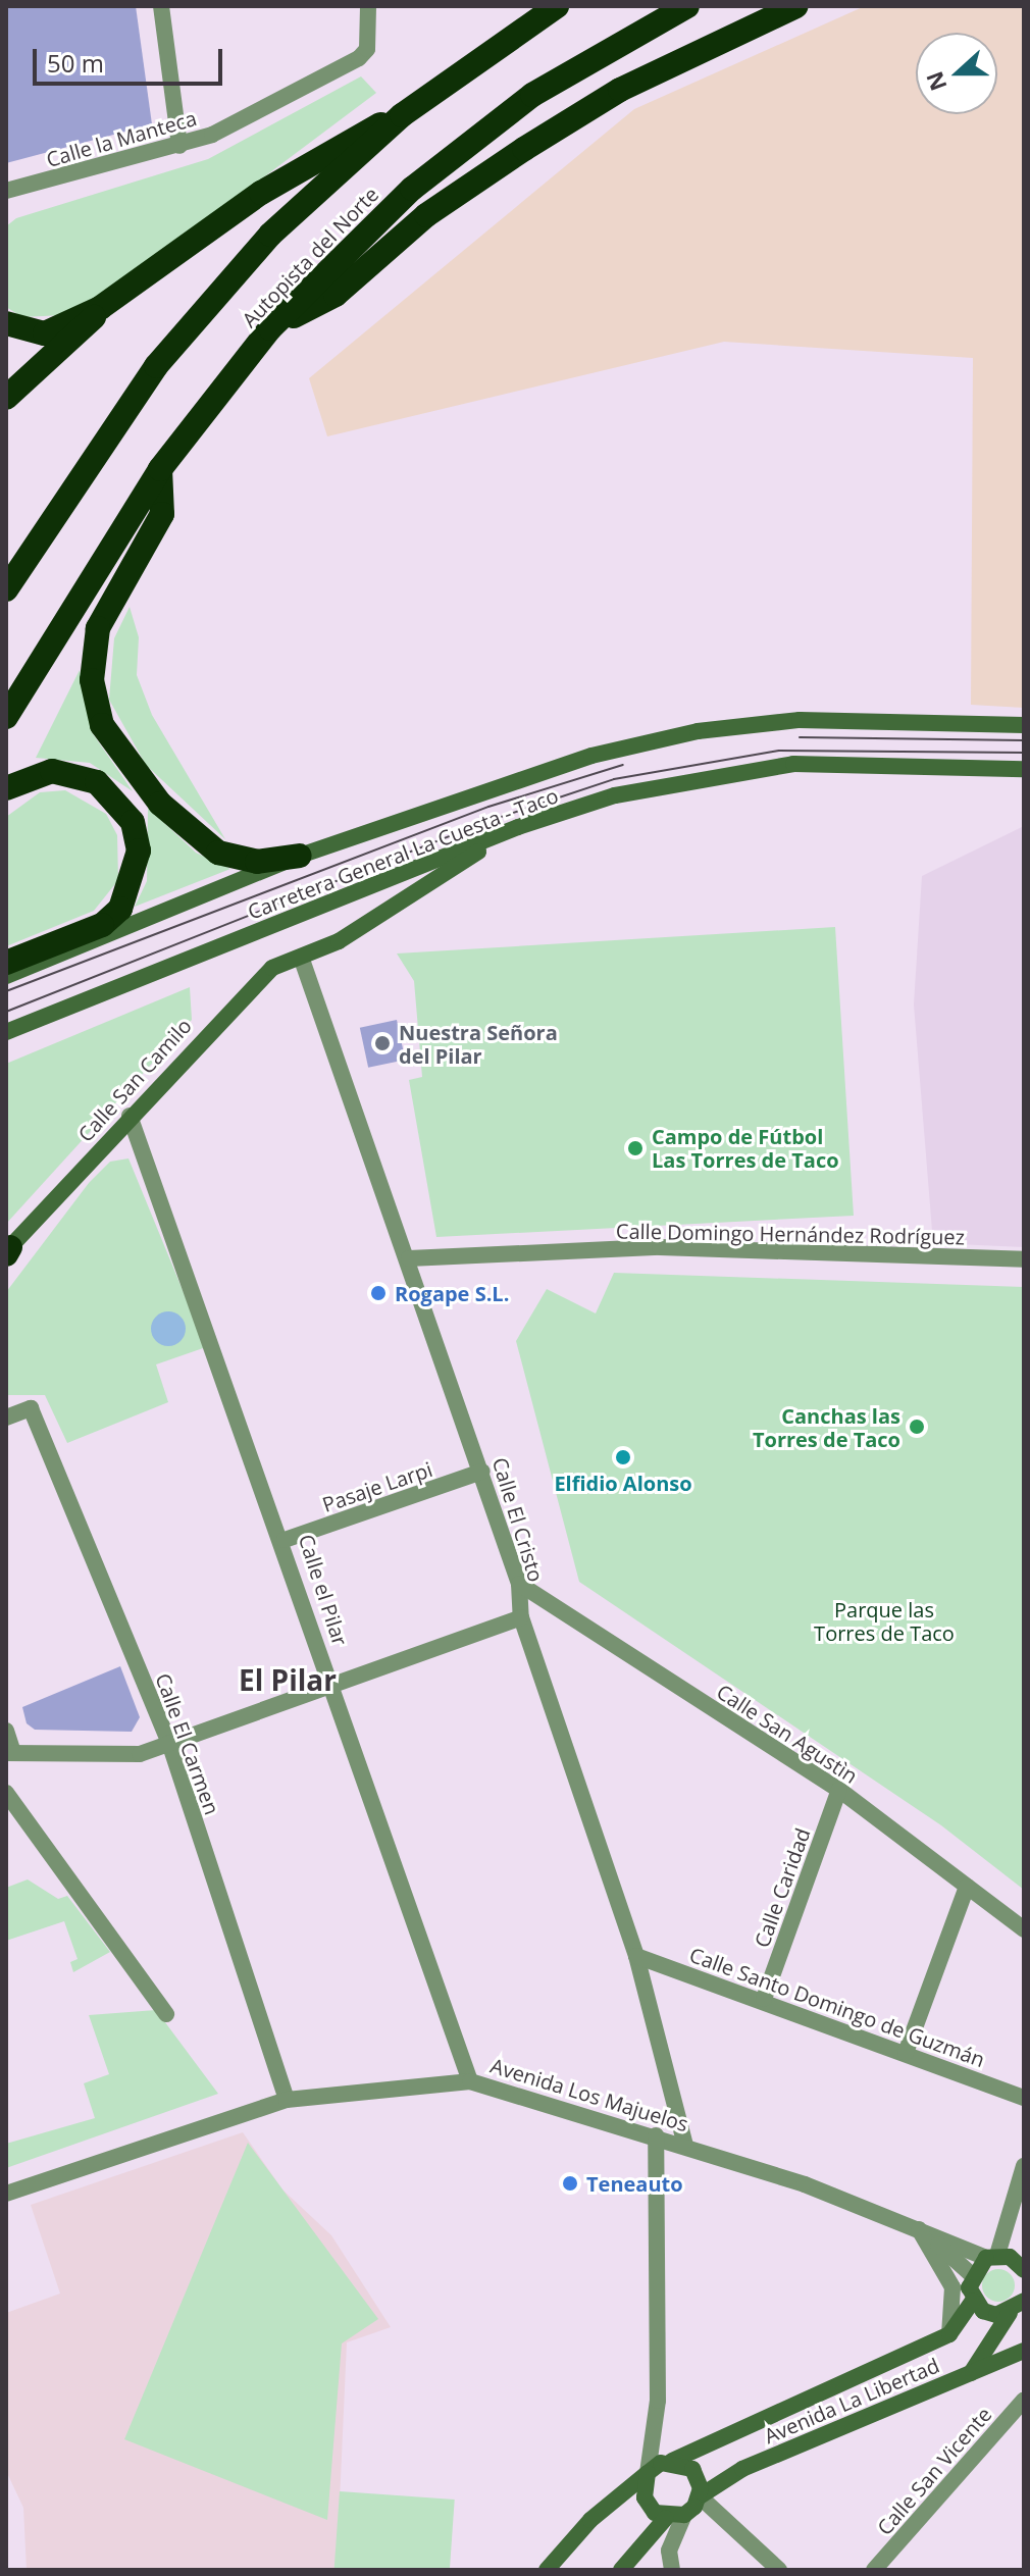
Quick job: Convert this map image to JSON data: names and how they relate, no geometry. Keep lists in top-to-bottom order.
{
  "streets": {
    "highway": ["Autopista del Norte"],
    "main road": ["Carretera General La Cuesta - Taco", "Calle San Camilo", "Avenida La Libertad"],
    "street": [
      "Calle la Manteca",
      "Calle Domingo Hernández Rodríguez",
      "Pasaje Larpi",
      "Calle El Cristo",
      "Calle el Pilar",
      "Calle San Agustìn",
      "Calle El Carmen",
      "Calle Caridad",
      "Calle Santo Domingo de Guzmán",
      "Avenida Los Majuelos",
      "Calle San Vicente"
    ]
  },
  "crossings": [
    ["Carretera General La Cuesta - Taco", "Calle San Camilo"],
    ["Calle San Camilo", "Calle El Cristo"],
    ["Calle San Camilo", "Calle el Pilar"],
    ["Calle Domingo Hernández Rodríguez", "Calle El Cristo"],
    ["Pasaje Larpi", "Calle El Cristo"],
    ["Pasaje Larpi", "Calle el Pilar"],
    ["Calle El Cristo", "Calle San Agustìn"],
    ["Calle El Cristo", "Calle Santo Domingo de Guzmán"],
    ["Calle El Cristo", "Avenida Los Majuelos"],
    ["Calle el Pilar", "Avenida Los Majuelos"],
    ["Calle San Agustìn", "Calle Caridad"],
    ["Calle El Carmen", "Avenida Los Majuelos"],
    ["Calle Caridad", "Calle Santo Domingo de Guzmán"]
  ],
  "districts": ["El Pilar"],
  "parks": ["Parque las Torres de Taco"],
  "places": [
    "Nuestra Señora del Pilar",
    "Campo de Fútbol Las Torres de Taco",
    "Rogape S.L.",
    "Canchas las Torres de Taco",
    "Elfidio Alonso",
    "Teneauto"
  ],
  "scale_bar": "50 m",
  "north": "left"
}
